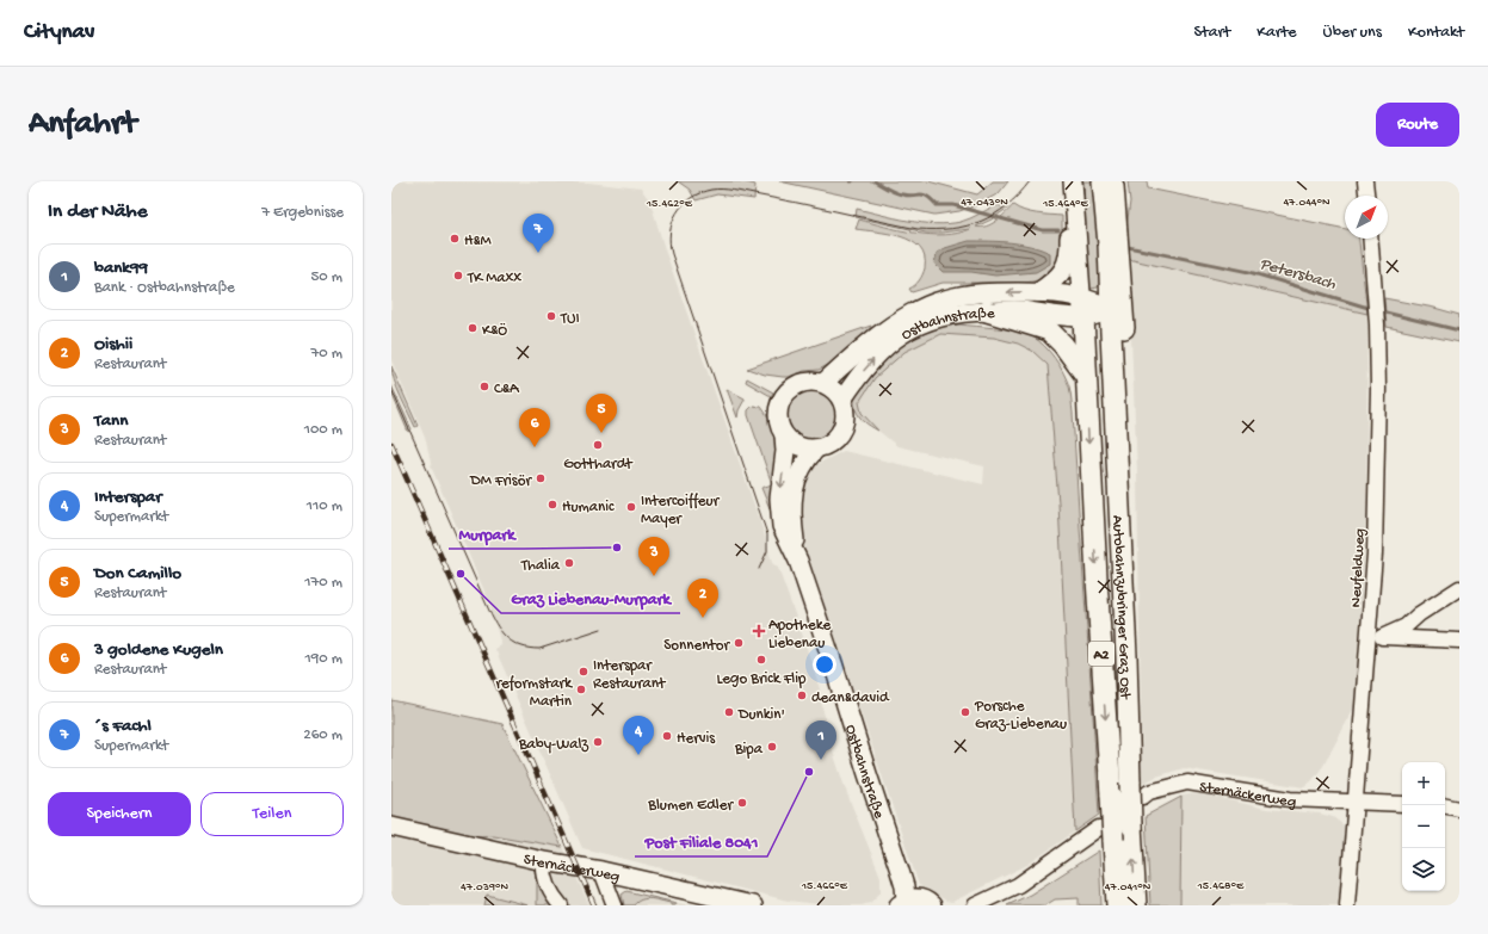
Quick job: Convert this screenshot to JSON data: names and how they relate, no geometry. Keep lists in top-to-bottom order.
{
  "streets": {
    "highway": ["Autobahnzubringer Graz Ost", "A2"],
    "main road": ["Ostbahnstraße", "Sternäckerweg"],
    "street": ["Neufeldweg"]
  },
  "crossings": [
    ["Ostbahnstraße", "Autobahnzubringer Graz Ost"],
    ["Neufeldweg", "Sternäckerweg"],
    ["Autobahnzubringer Graz Ost", "Sternäckerweg"]
  ],
  "water": ["Petersbach"],
  "places": {
    "other": [
      "H&M",
      "TK Maxx",
      "TUI",
      "K&Ö",
      "C&A",
      "Gotthardt",
      "DM Frisör",
      "Humanic",
      "Intercoiffeur Mayer",
      "Murpark",
      "Thalia",
      "Graz Liebenau-Murpark",
      "Sonnentor",
      "Lego Brick Flip",
      "Interspar Restaurant",
      "reformstark Martin",
      "dean&david",
      "Dunkin'",
      "Porsche Graz-Liebenau",
      "Hervis",
      "Baby-Walz",
      "Bipa",
      "Post Filiale 8041",
      "Blumen Edler"
    ],
    "health": ["Apotheke Liebenau"]
  },
  "north": "top right",
  "page": {
    "header": "Citynav",
    "nav": [
      "Start",
      "Karte",
      "Über uns",
      "Kontakt"
    ],
    "buttons": [
      "Route",
      ["Speichern", "Teilen"]
    ],
    "title": "Anfahrt",
    "heading": ["In der Nähe", "7 Ergebnisse"],
    "pins": [
      "7",
      "5",
      "6",
      "3",
      "2",
      "4",
      "1"
    ],
    "list": [
      {
        "mark": "1",
        "name": "bank99",
        "note": "Bank · Ostbahnstraße",
        "value": "50 m"
      },
      {
        "mark": "2",
        "name": "Oishii",
        "note": "Restaurant",
        "value": "70 m"
      },
      {
        "mark": "3",
        "name": "Tann",
        "note": "Restaurant",
        "value": "100 m"
      },
      {
        "mark": "4",
        "name": "Interspar",
        "note": "Supermarkt",
        "value": "110 m"
      },
      {
        "mark": "5",
        "name": "Don Camillo",
        "note": "Restaurant",
        "value": "170 m"
      },
      {
        "mark": "6",
        "name": "3 goldene Kugeln",
        "note": "Restaurant",
        "value": "190 m"
      },
      {
        "mark": "7",
        "name": "´s Fachl",
        "note": "Supermarkt",
        "value": "260 m"
      }
    ],
    "map_buttons": ["+", "−"]
  },
  "coordinates": [
    "47.043°N",
    "47.044°N",
    "15.462°E",
    "15.464°E",
    "15.466°E",
    "15.468°E",
    "47.039°N",
    "47.041°N"
  ]
}
